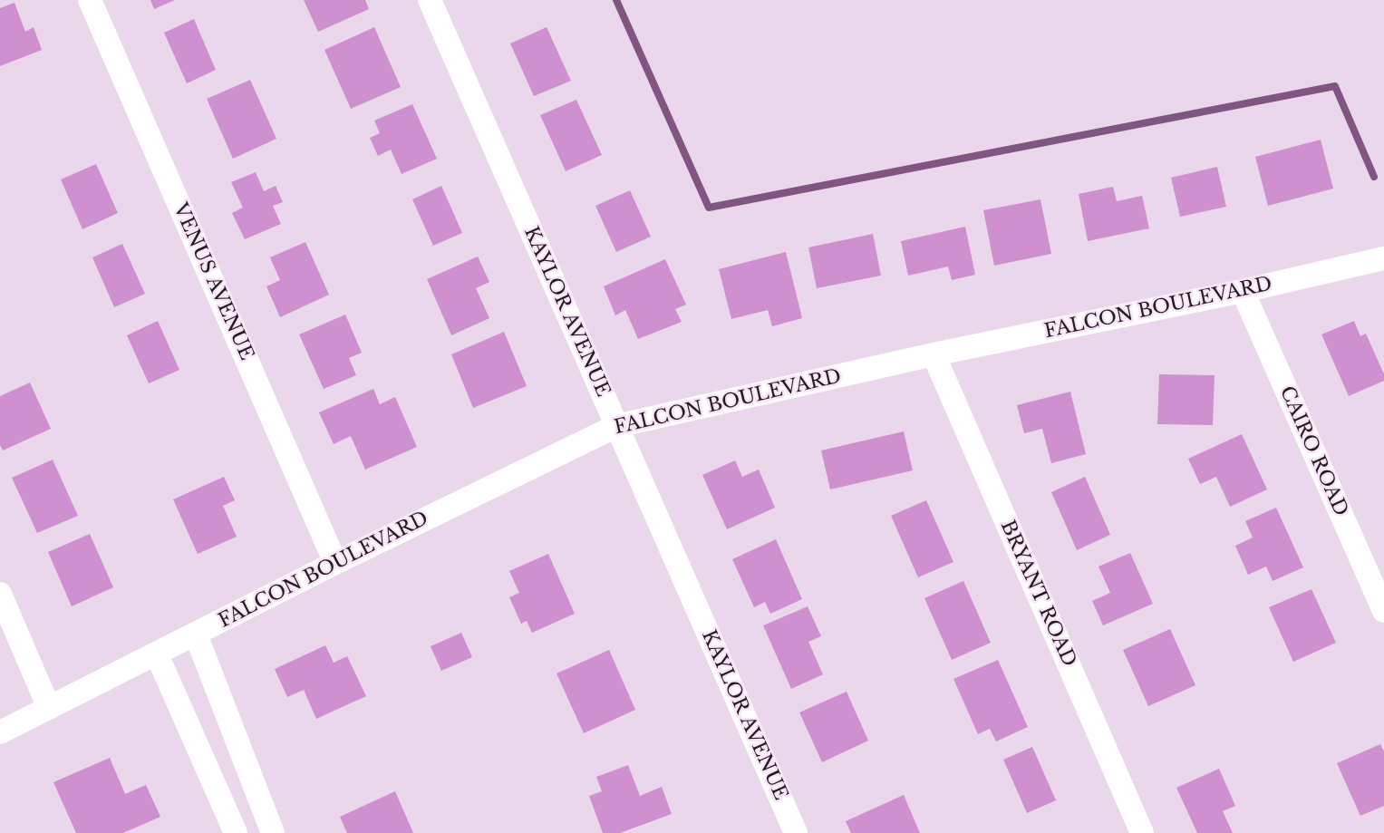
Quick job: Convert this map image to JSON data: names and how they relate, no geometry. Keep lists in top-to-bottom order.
{
  "streets": {
    "street": [
      "VENUS AVENUE",
      "FALCON BOULEVARD",
      "KAYLOR AVENUE",
      "CAIRO ROAD",
      "BRYANT ROAD"
    ]
  },
  "crossings": [
    ["VENUS AVENUE", "FALCON BOULEVARD"],
    ["FALCON BOULEVARD", "KAYLOR AVENUE"],
    ["FALCON BOULEVARD", "CAIRO ROAD"],
    ["FALCON BOULEVARD", "BRYANT ROAD"]
  ]
}
